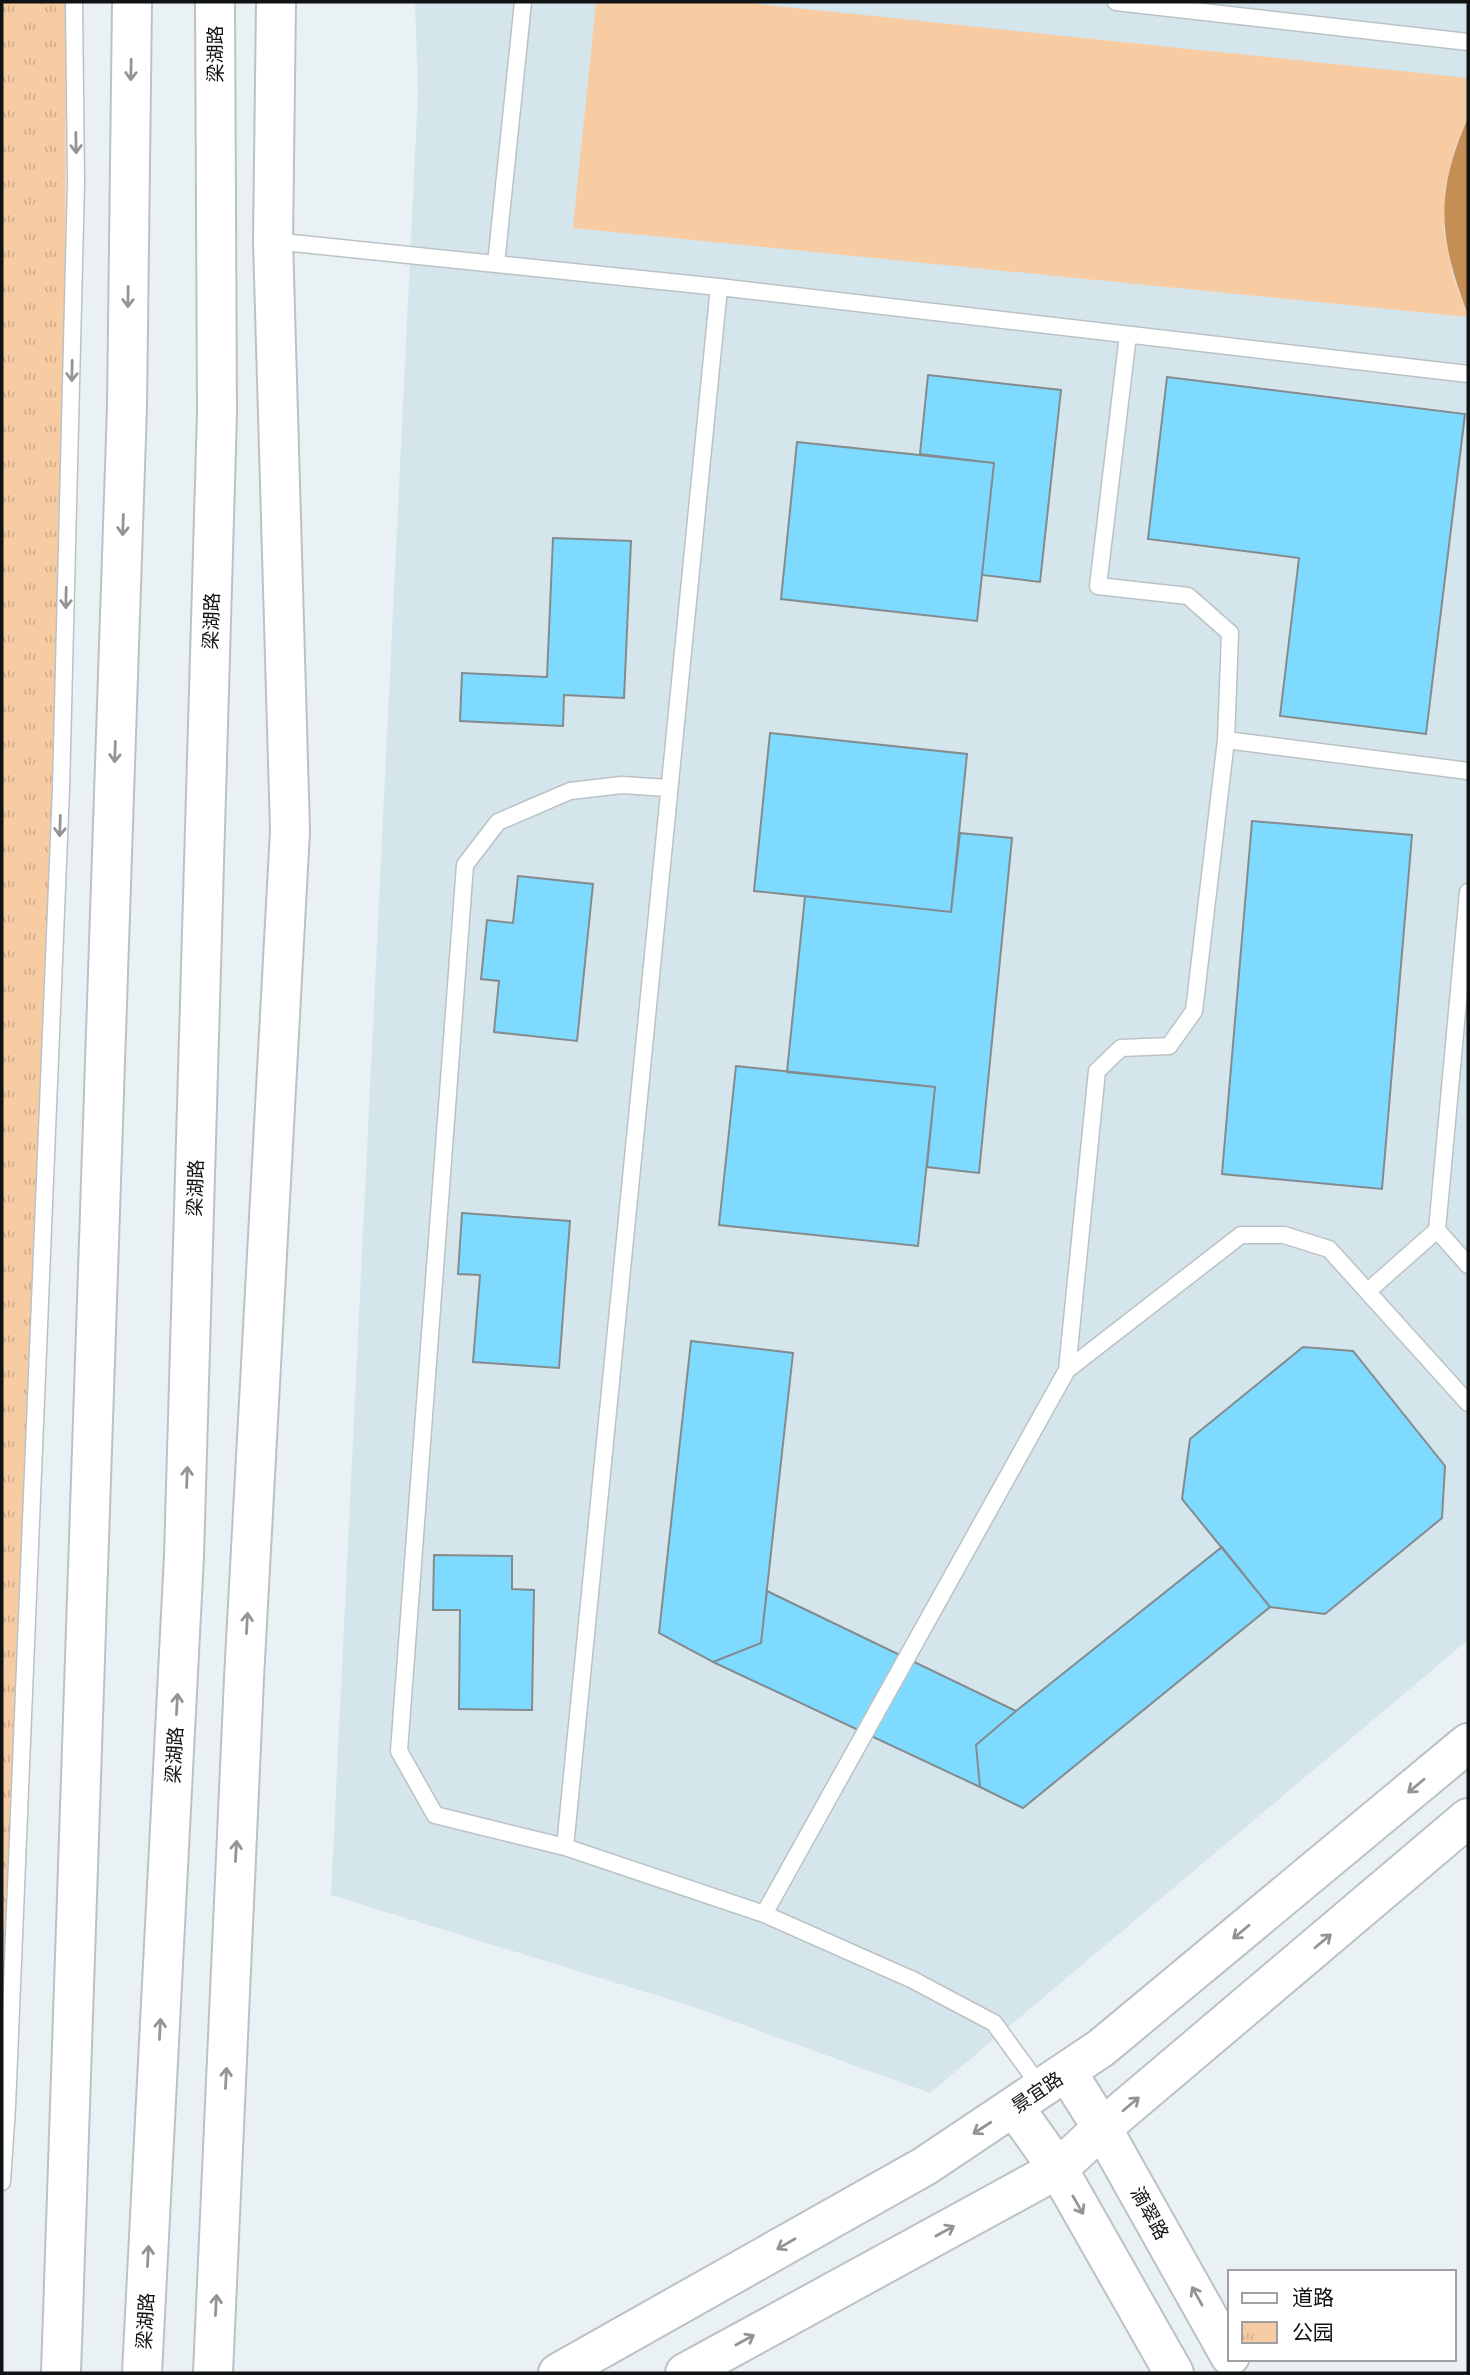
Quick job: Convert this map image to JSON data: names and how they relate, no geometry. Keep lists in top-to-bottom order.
{
  "streets": {
    "main road": ["梁湖路", "景宜路", "滴翠路"]
  },
  "crossings": [
    ["景宜路", "滴翠路"]
  ],
  "legend": ["道路", "公园"]
}
